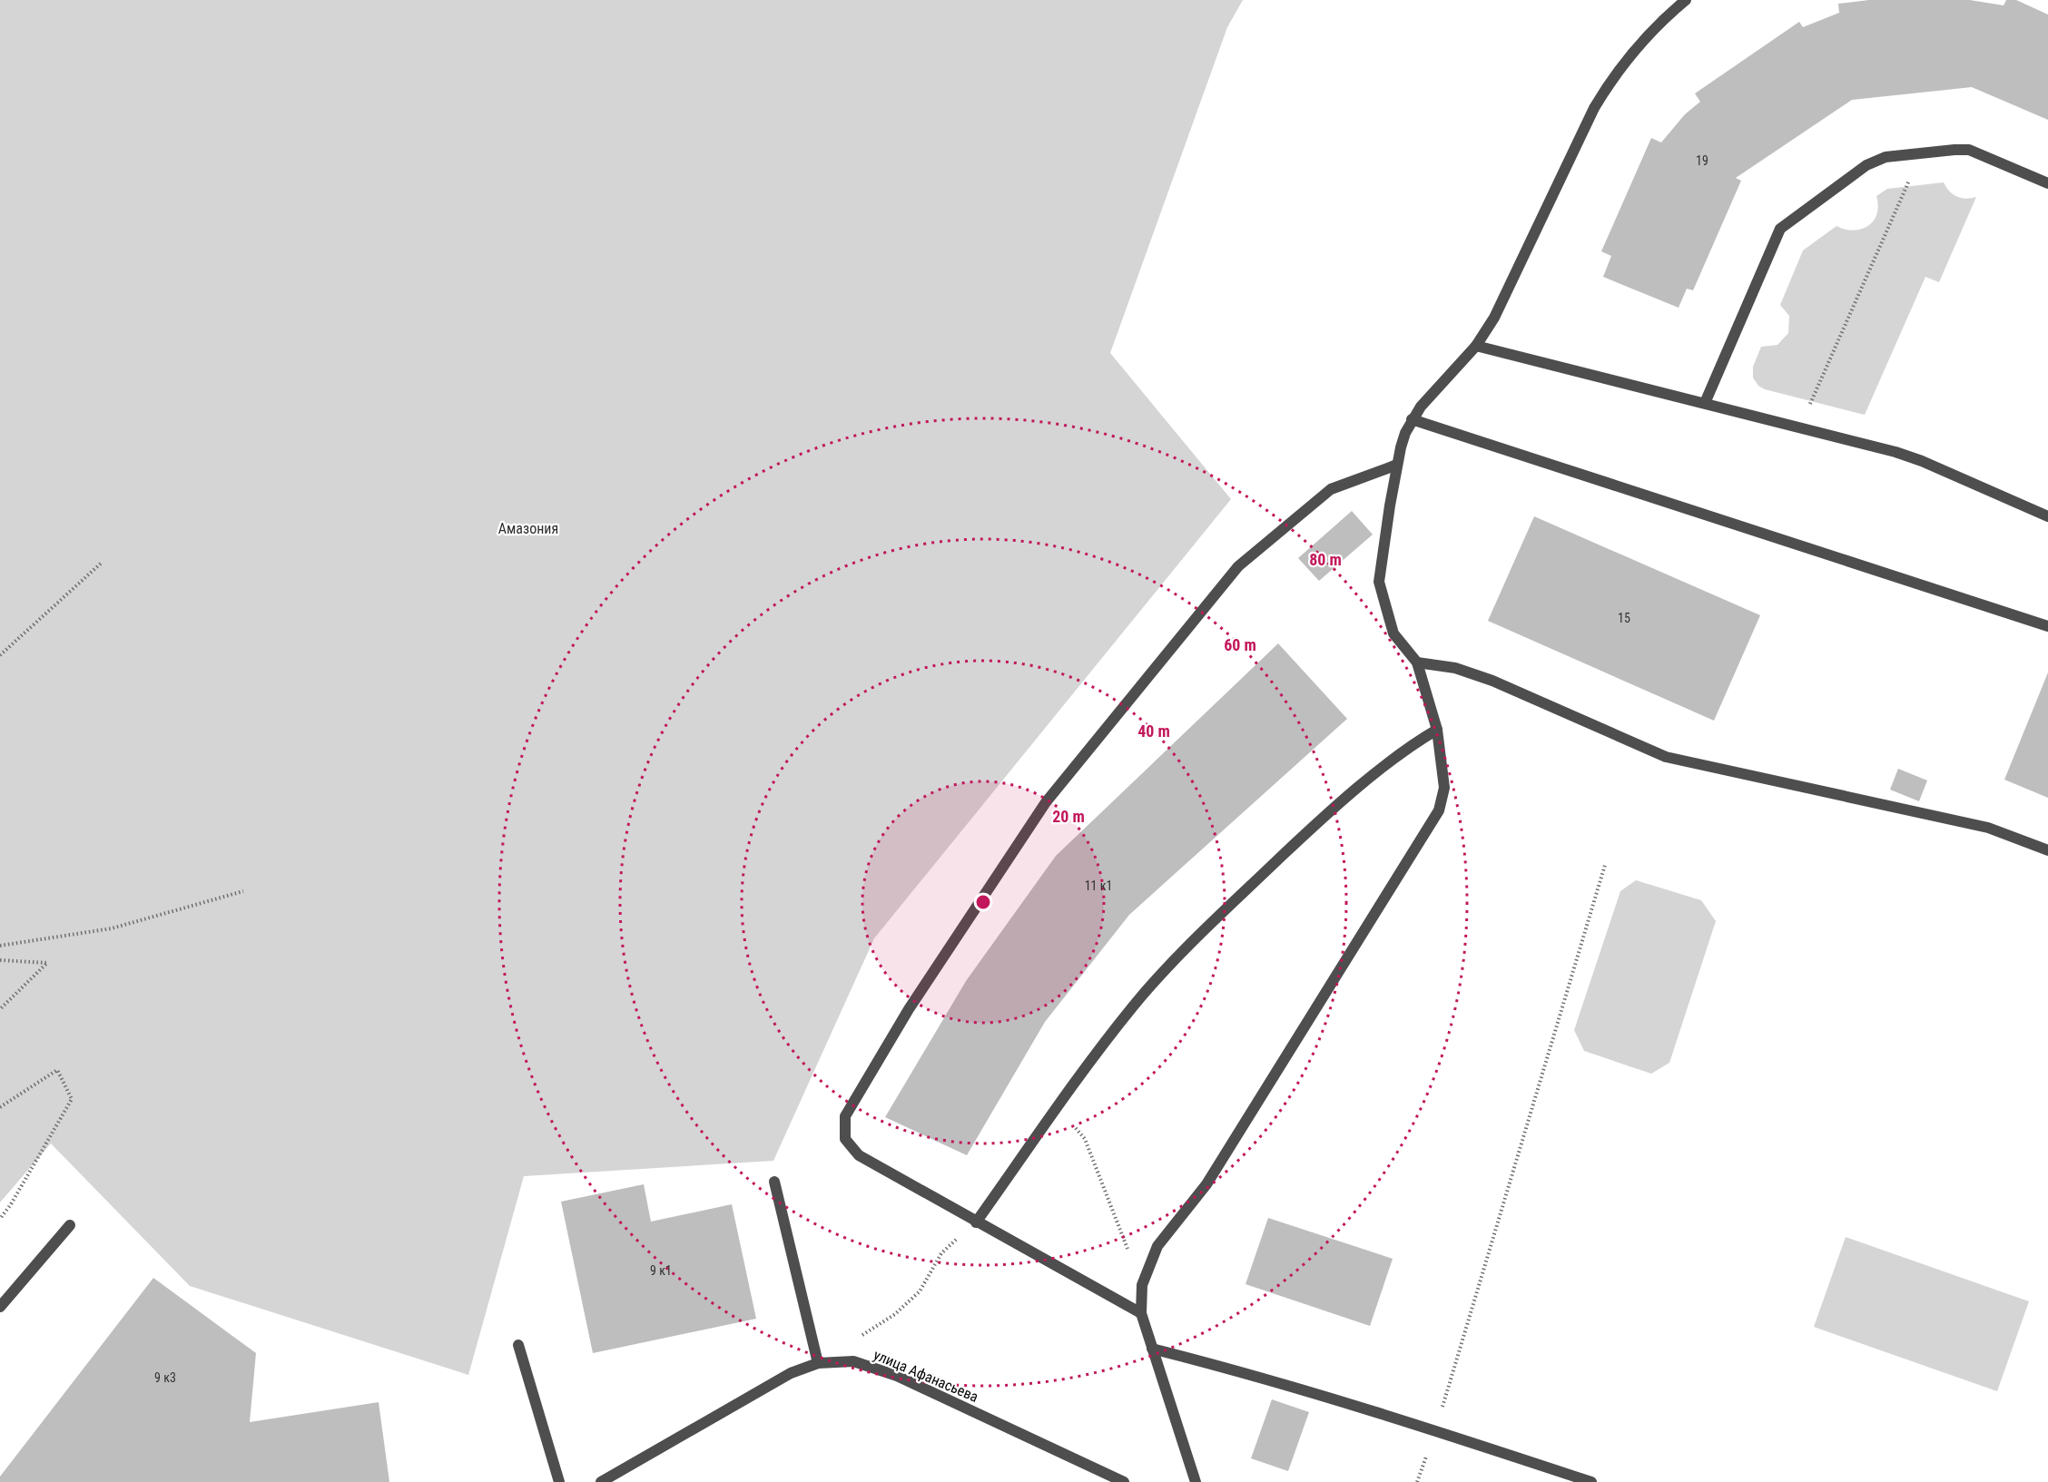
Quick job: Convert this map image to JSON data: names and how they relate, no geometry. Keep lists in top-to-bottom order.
{
  "streets": {
    "street": ["улица Афанасьева"]
  },
  "parks": ["Амазония"],
  "house_numbers": [
    "19",
    "15",
    "11 к1",
    "9 к1",
    "9 к3"
  ],
  "rings": [
    "80 m",
    "60 m",
    "40 m",
    "20 m"
  ]
}
